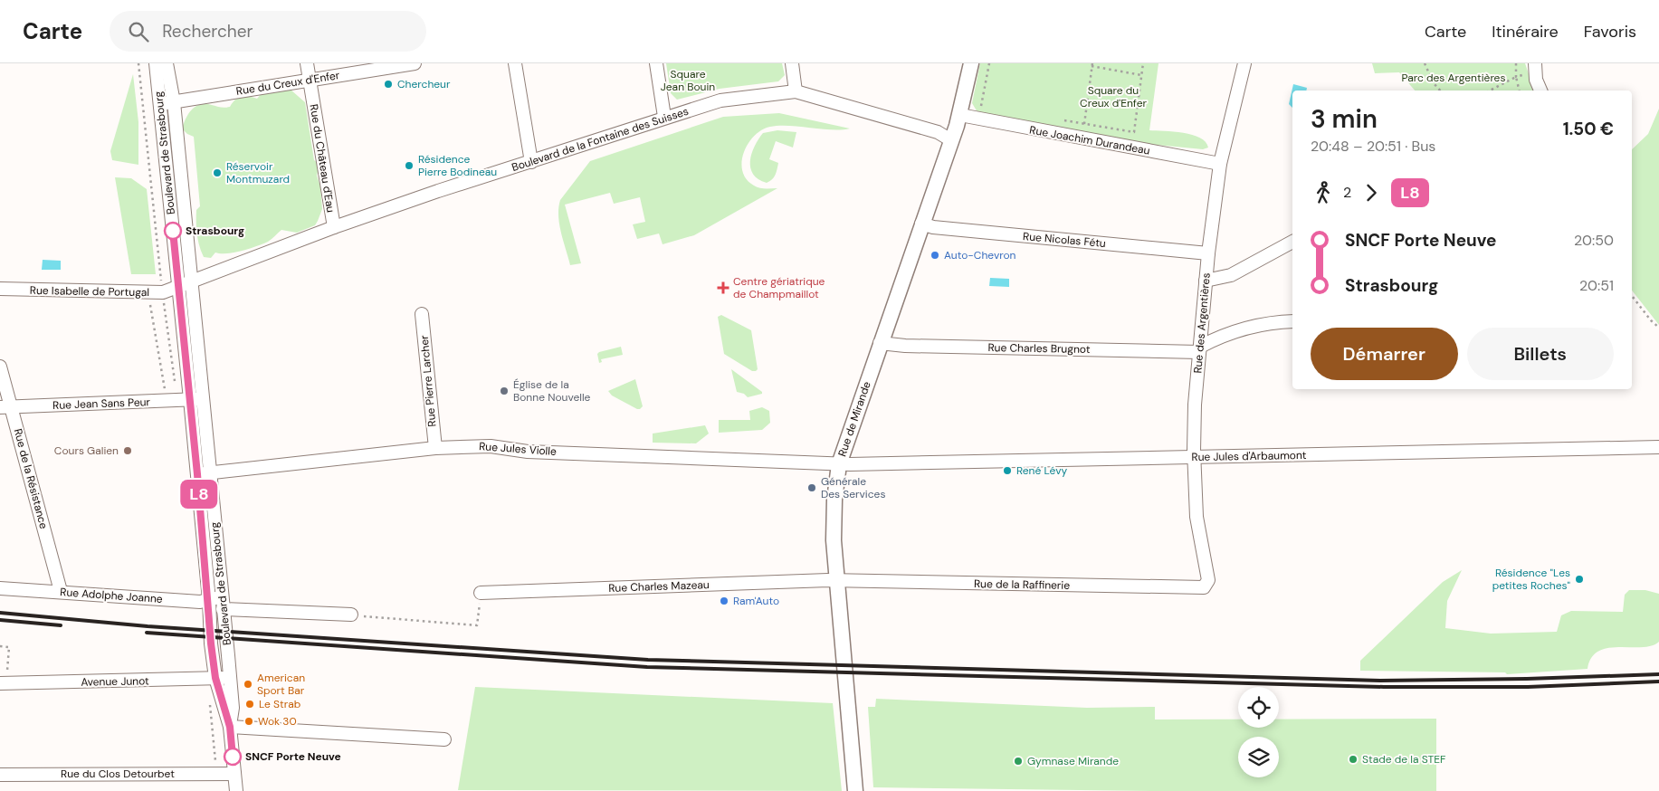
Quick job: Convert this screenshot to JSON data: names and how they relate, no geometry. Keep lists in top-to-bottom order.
{
  "streets": {
    "main road": ["Rue de Mirande"],
    "street": [
      "Rue du Creux d'Enfer",
      "Boulevard de la Fontaine des Suisses",
      "Rue Joachim Durandeau",
      "Boulevard de Strasbourg",
      "Rue du Château d'Eau",
      "Rue Nicolas Fétu",
      "Rue Isabelle de Portugal",
      "Rue des Argentières",
      "Rue Charles Brugnot",
      "Rue Pierre Larcher",
      "Rue Jean Sans Peur",
      "Rue Jules Violle",
      "Rue Jules d'Arbaumont",
      "Rue de la Résistance",
      "Rue de la Raffinerie",
      "Rue Charles Mazeau",
      "Rue Adolphe Joanne",
      "Avenue Junot",
      "Rue du Clos Detourbet"
    ]
  },
  "crossings": [
    ["Rue du Creux d'Enfer", "Boulevard de Strasbourg"],
    ["Rue du Creux d'Enfer", "Rue du Château d'Eau"],
    ["Boulevard de la Fontaine des Suisses", "Boulevard de Strasbourg"],
    ["Boulevard de la Fontaine des Suisses", "Rue du Château d'Eau"],
    ["Boulevard de la Fontaine des Suisses", "Rue Isabelle de Portugal"],
    ["Boulevard de la Fontaine des Suisses", "Rue de Mirande"],
    ["Rue Joachim Durandeau", "Rue des Argentières"],
    ["Rue Joachim Durandeau", "Rue de Mirande"],
    ["Boulevard de Strasbourg", "Rue Isabelle de Portugal"],
    ["Boulevard de Strasbourg", "Rue Jean Sans Peur"],
    ["Boulevard de Strasbourg", "Rue Jules Violle"],
    ["Boulevard de Strasbourg", "Rue Adolphe Joanne"],
    ["Boulevard de Strasbourg", "Avenue Junot"],
    ["Boulevard de Strasbourg", "Rue du Clos Detourbet"],
    ["Rue Nicolas Fétu", "Rue des Argentières"],
    ["Rue Nicolas Fétu", "Rue de Mirande"],
    ["Rue des Argentières", "Rue Charles Brugnot"],
    ["Rue des Argentières", "Rue Jules d'Arbaumont"],
    ["Rue des Argentières", "Rue de la Raffinerie"],
    ["Rue Charles Brugnot", "Rue de Mirande"],
    ["Rue Pierre Larcher", "Rue Jules Violle"],
    ["Rue Jean Sans Peur", "Rue de la Résistance"],
    ["Rue de Mirande", "Rue Jules Violle"],
    ["Rue de Mirande", "Rue Jules d'Arbaumont"],
    ["Rue de Mirande", "Rue de la Raffinerie"],
    ["Rue de Mirande", "Rue Charles Mazeau"],
    ["Rue Jules Violle", "Rue Jules d'Arbaumont"],
    ["Rue de la Résistance", "Rue Adolphe Joanne"],
    ["Rue de la Raffinerie", "Rue Charles Mazeau"]
  ],
  "parks": ["Square Jean Bouin", "Parc des Argentières", "Square du Creux d'Enfer"],
  "places": {
    "other": [
      "Chercheur",
      "Résidence Pierre Bodineau",
      "Réservoir Montmuzard",
      "Strasbourg",
      "Auto-Chevron",
      "Église de la Bonne Nouvelle",
      "Cours Galien",
      "René Lévy",
      "Générale Des Services",
      "Résidence \"Les petites Roches\"",
      "Ram'Auto",
      "American Sport Bar",
      "Le Strab",
      "Wok 30",
      "SNCF Porte Neuve",
      "Stade de la STEF",
      "Gymnase Mirande"
    ],
    "health": ["Centre gériatrique de Champmaillot"]
  },
  "lines": ["bus line L8"],
  "page": {
    "header": "Carte",
    "search": "Rechercher",
    "nav": ["Carte", "Itinéraire", "Favoris"],
    "on_map": "L8",
    "heading": ["3 min", "20:48 – 20:51 · Bus", "1.50 €"],
    "legs": ["2", "L8"],
    "list": [
      {
        "name": "SNCF Porte Neuve",
        "value": "20:50"
      },
      {
        "name": "Strasbourg",
        "value": "20:51"
      }
    ],
    "buttons": ["Démarrer", "Billets"]
  }
}
